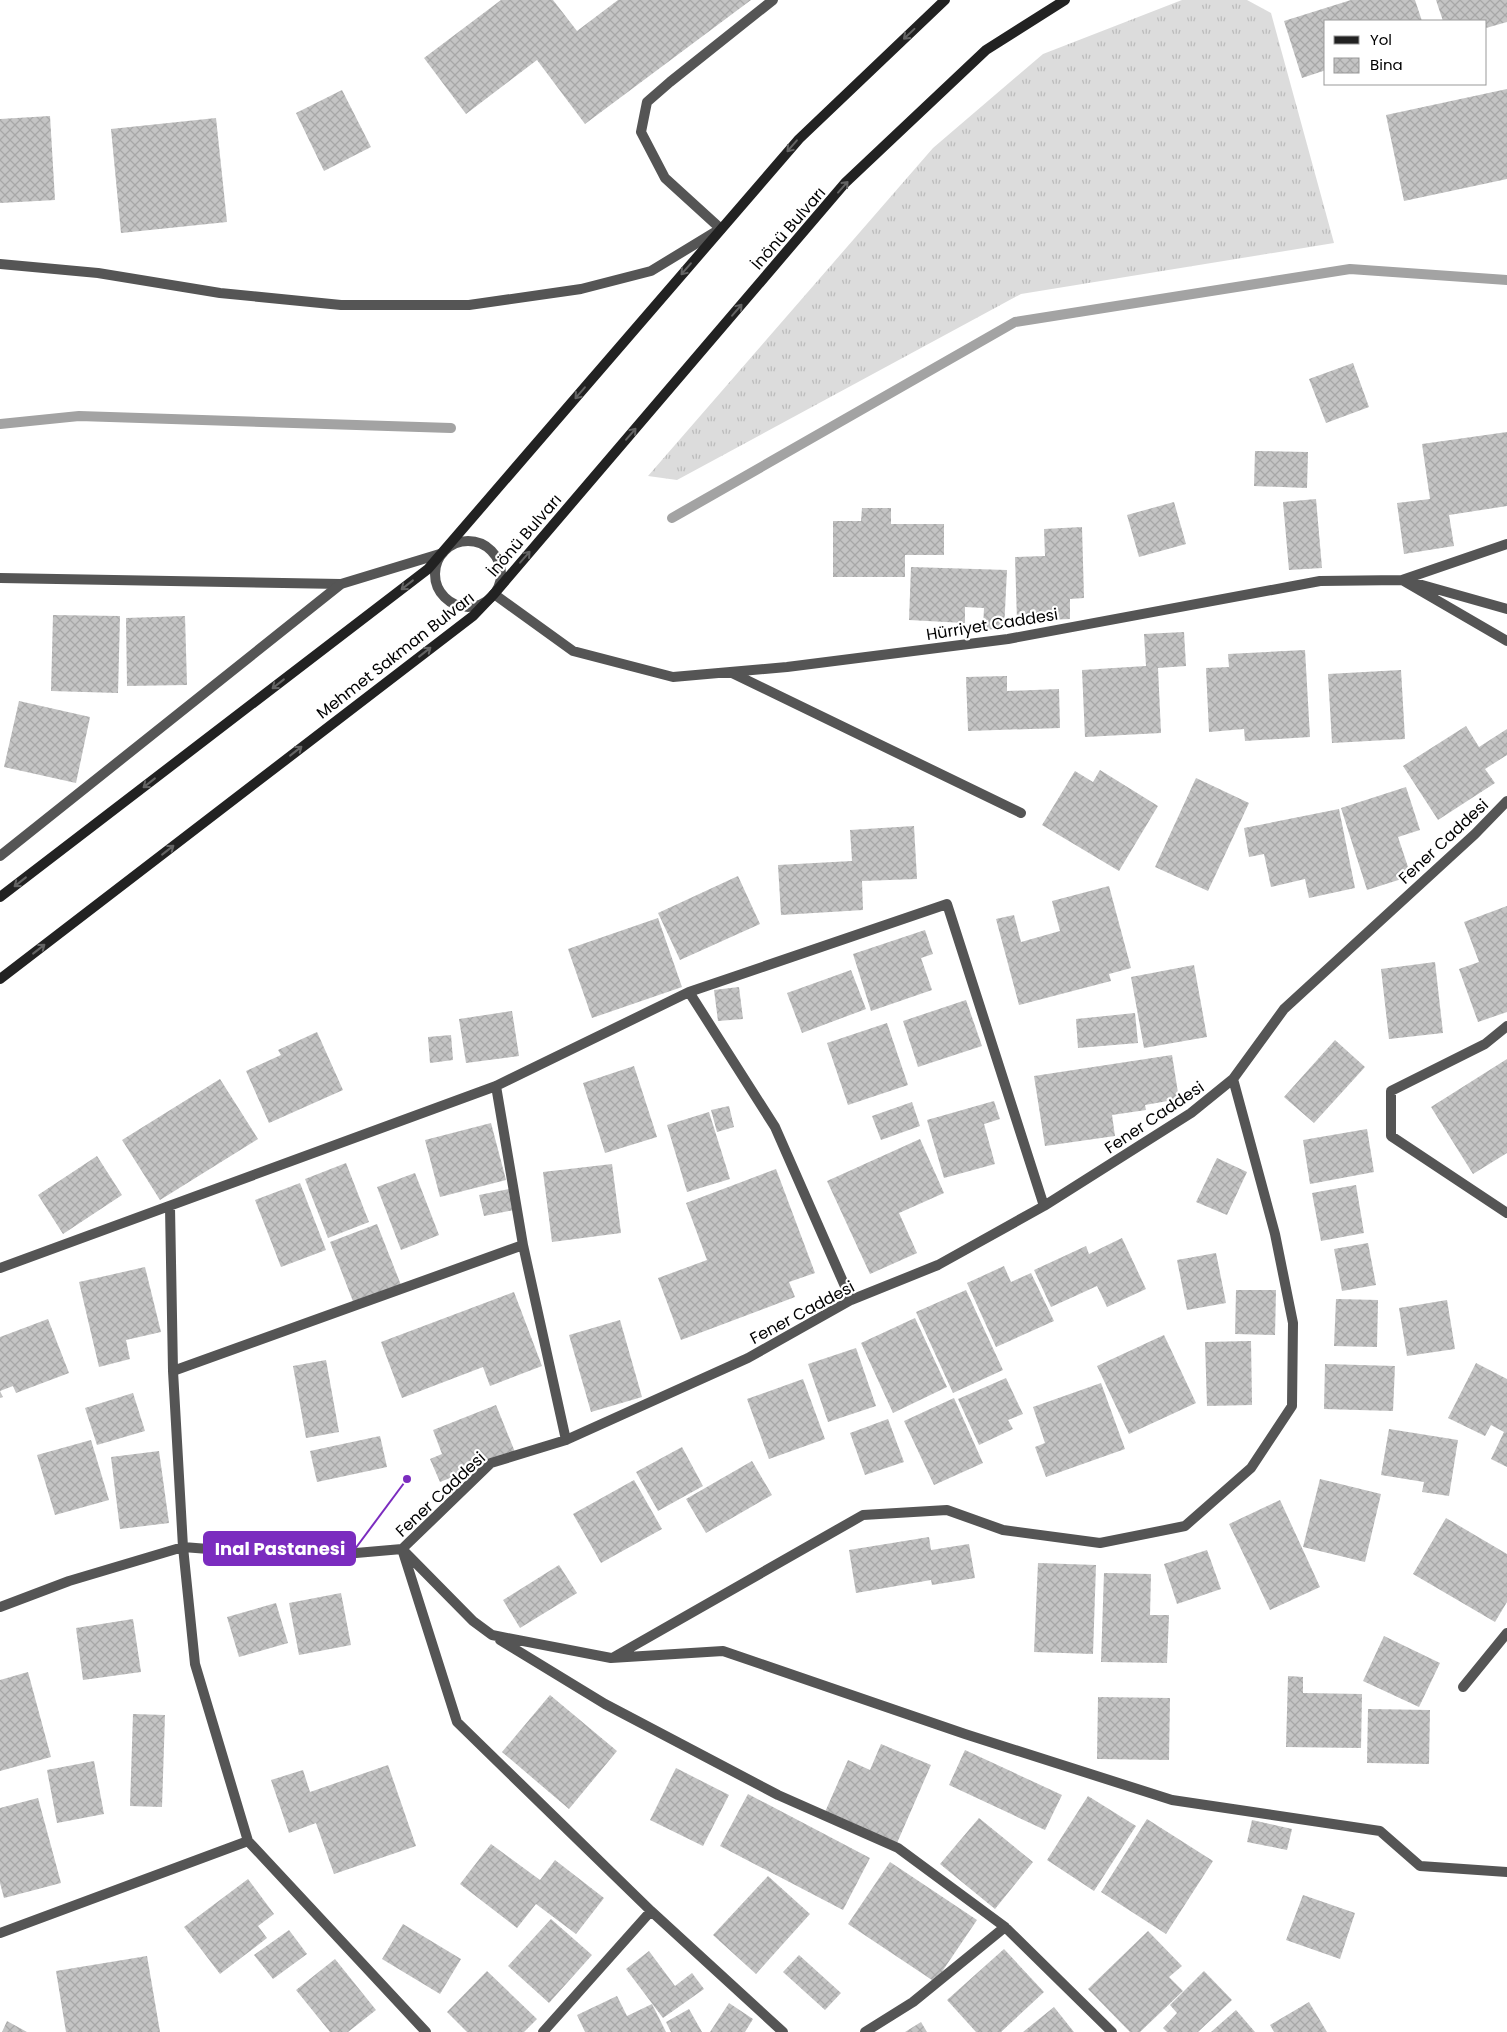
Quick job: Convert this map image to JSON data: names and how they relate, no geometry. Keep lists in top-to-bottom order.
{
  "streets": {
    "main road": ["İnönü Bulvarı", "Mehmet Sakman Bulvarı"],
    "street": ["Hürriyet Caddesi", "Fener Caddesi"]
  },
  "crossings": [
    ["İnönü Bulvarı", "Hürriyet Caddesi"],
    ["İnönü Bulvarı", "Mehmet Sakman Bulvarı"],
    ["Hürriyet Caddesi", "Mehmet Sakman Bulvarı"]
  ],
  "one_way": ["Mehmet Sakman Bulvarı"],
  "places": ["Inal Pastanesi"],
  "legend": ["Yol", "Bina"]
}
